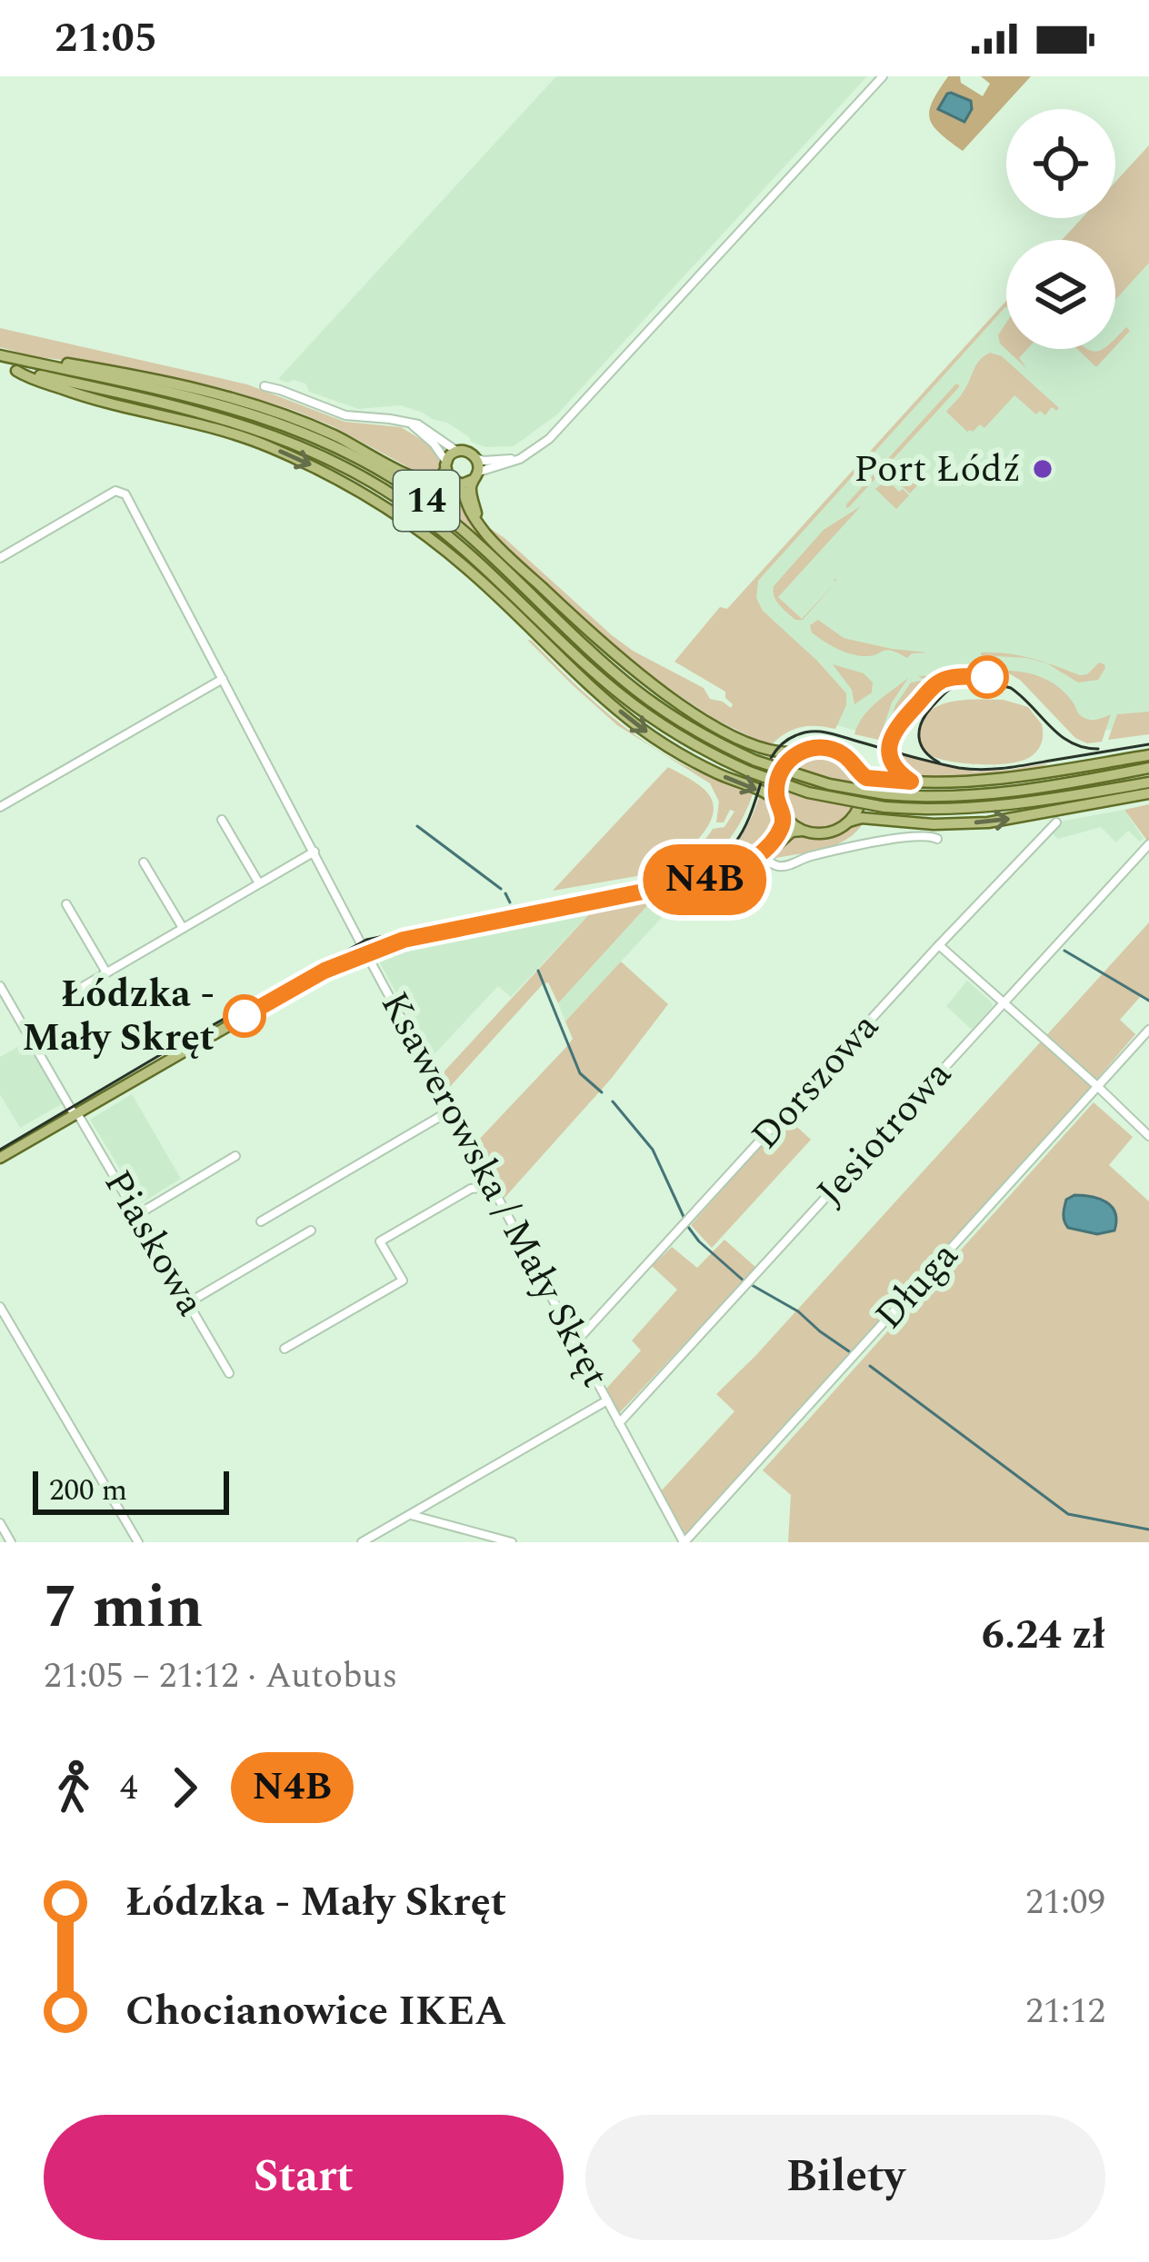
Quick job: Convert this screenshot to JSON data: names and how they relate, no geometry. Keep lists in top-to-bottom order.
{
  "streets": {
    "main road": ["14"],
    "street": [
      "Dorszowa",
      "Jesiotrowa",
      "Ksawerowska / Mały Skręt",
      "Piaskowa",
      "Długa"
    ]
  },
  "crossings": [
    ["Dorszowa", "Ksawerowska / Mały Skręt"],
    ["Jesiotrowa", "Ksawerowska / Mały Skręt"],
    ["Ksawerowska / Mały Skręt", "Długa"]
  ],
  "places": ["Port Łódź", "Łódzka - Mały Skręt"],
  "lines": ["bus line N4B"],
  "scale_bar": "200 m",
  "page": {
    "status": "21:05",
    "on_map": "N4B",
    "scale": "200 m",
    "heading": ["7 min", "21:05 – 21:12 · Autobus", "6.24 zł"],
    "legs": ["4", "N4B"],
    "list": [
      {
        "name": "Łódzka - Mały Skręt",
        "value": "21:09"
      },
      {
        "name": "Chocianowice IKEA",
        "value": "21:12"
      }
    ],
    "buttons": ["Start", "Bilety"]
  }
}
